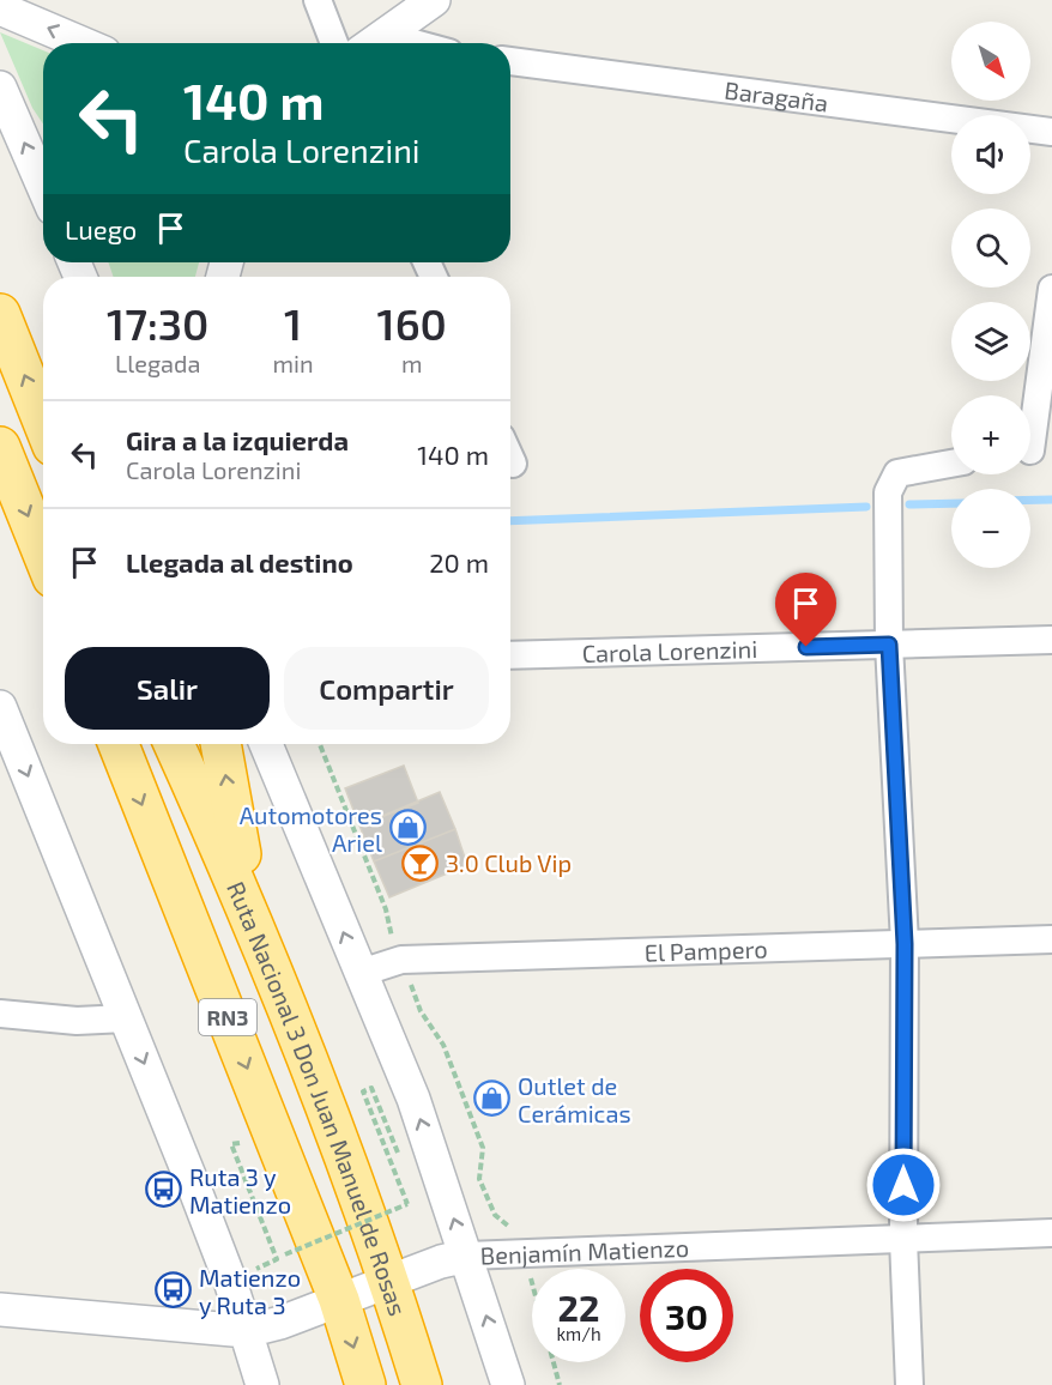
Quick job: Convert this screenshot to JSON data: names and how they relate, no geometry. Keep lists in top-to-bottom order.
{
  "streets": {
    "highway": ["RN3", "Ruta Nacional 3 Don Juan Manuel de Rosas"],
    "street": [
      "Baragaña",
      "Carola Lorenzini",
      "El Pampero",
      "Benjamín Matienzo"
    ]
  },
  "crossings": [
    ["RN3", "Benjamín Matienzo"],
    ["Ruta Nacional 3 Don Juan Manuel de Rosas", "Benjamín Matienzo"]
  ],
  "places": {
    "shop": ["Automotores Ariel", "Outlet de Cerámicas"],
    "bar": ["3.0 Club Vip"],
    "bus stop": ["Ruta 3 y Matienzo", "Matienzo y Ruta 3"]
  },
  "north": "bottom right",
  "page": {
    "map_buttons": ["+", "−"],
    "turn": ["140 m", "Carola Lorenzini"],
    "then": "Luego",
    "eta": [
      "17:30",
      "Llegada",
      "1",
      "min",
      "160",
      "m"
    ],
    "list": [
      {
        "name": "Gira a la izquierda",
        "note": "Carola Lorenzini",
        "value": "140 m"
      },
      {
        "name": "Llegada al destino",
        "value": "20 m"
      }
    ],
    "buttons": ["Salir", "Compartir"],
    "speed": "22 km/h",
    "limit": "30"
  }
}
